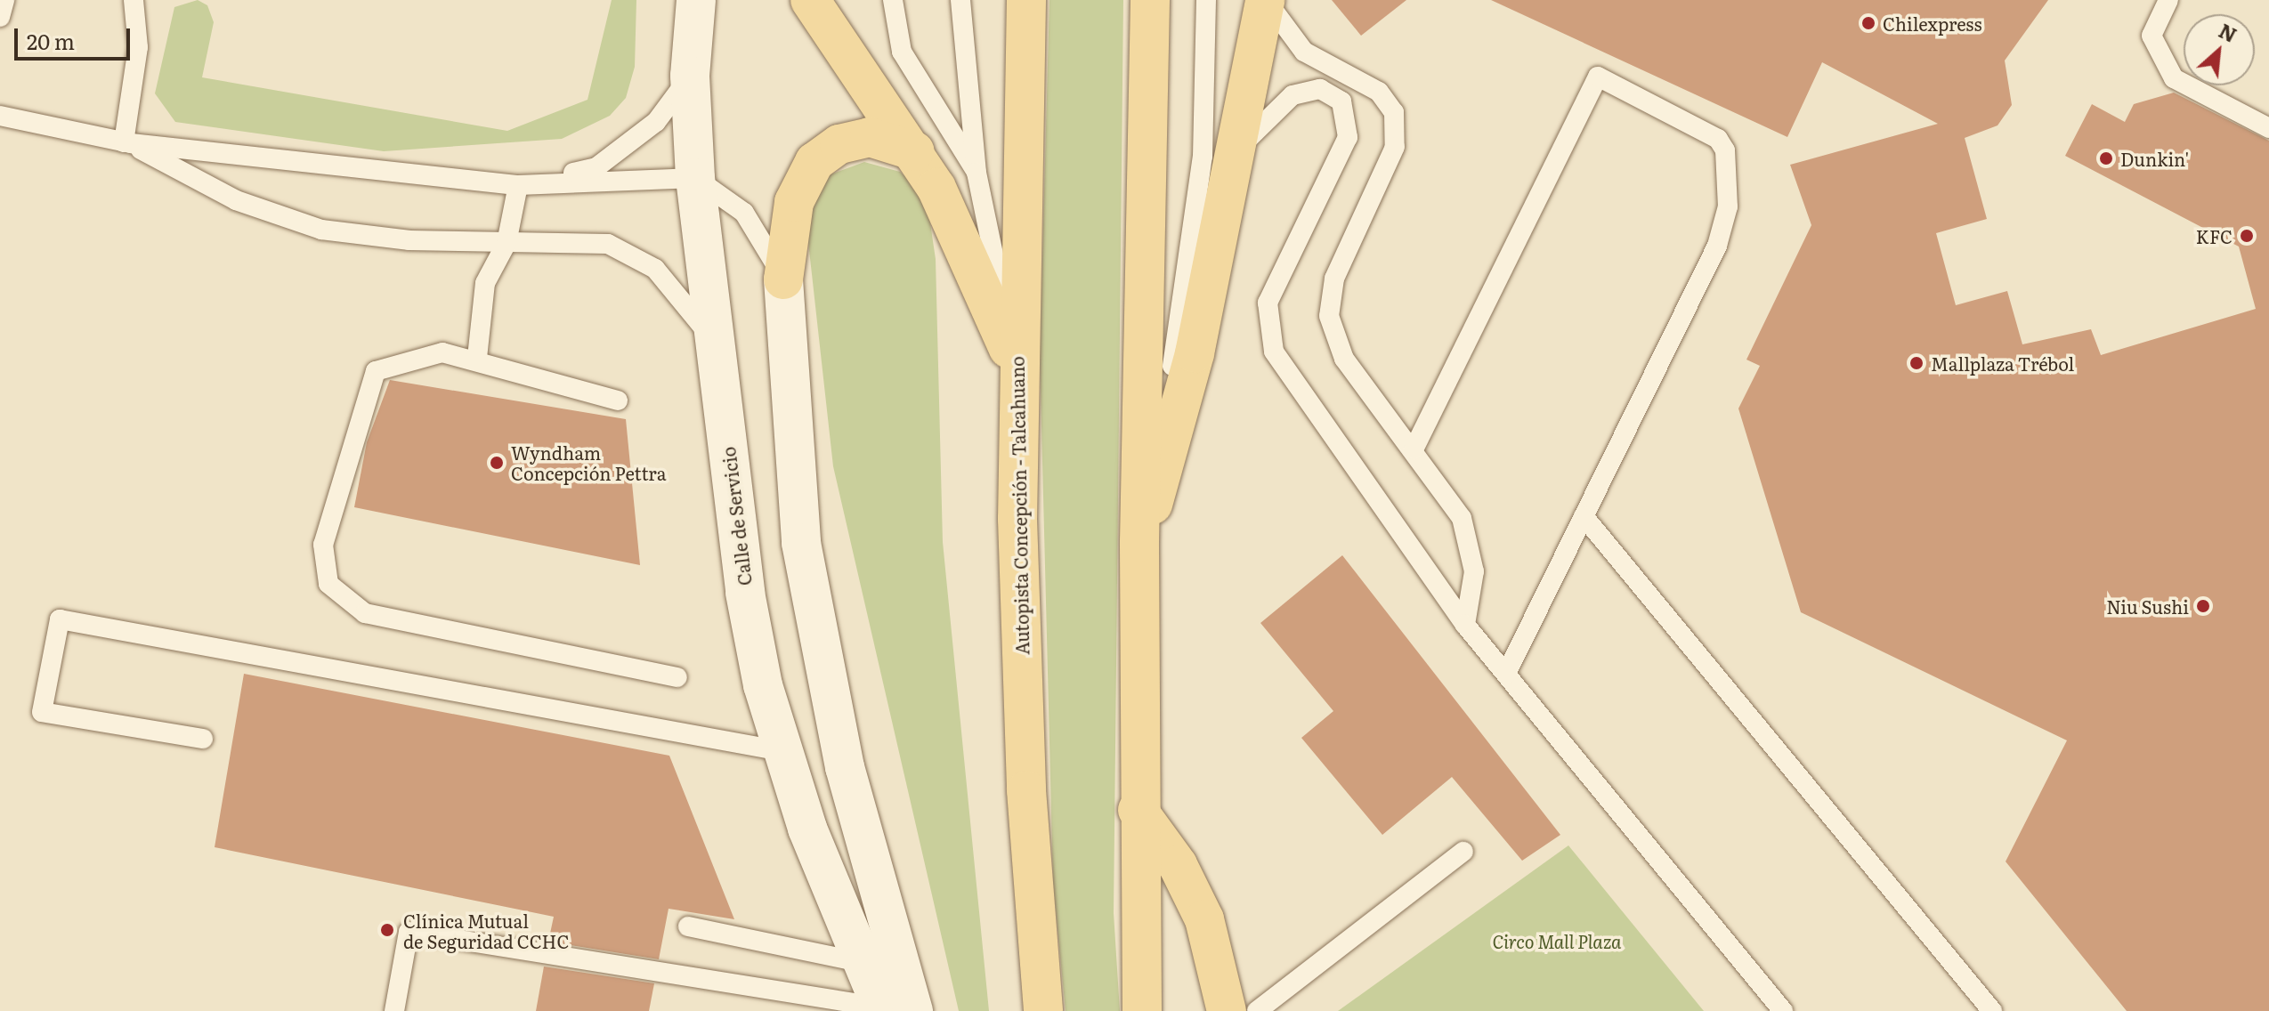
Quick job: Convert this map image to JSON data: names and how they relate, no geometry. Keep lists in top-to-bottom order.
{
  "streets": {
    "main road": ["Autopista Concepción - Talcahuano"],
    "street": ["Calle de Servicio"]
  },
  "parks": ["Circo Mall Plaza"],
  "places": [
    "Chilexpress",
    "Dunkin'",
    "KFC",
    "Mallplaza Trébol",
    "Wyndham Concepción Pettra",
    "Niu Sushi",
    "Clínica Mutual de Seguridad CCHC"
  ],
  "scale_bar": "20 m",
  "north": "top right"
}
